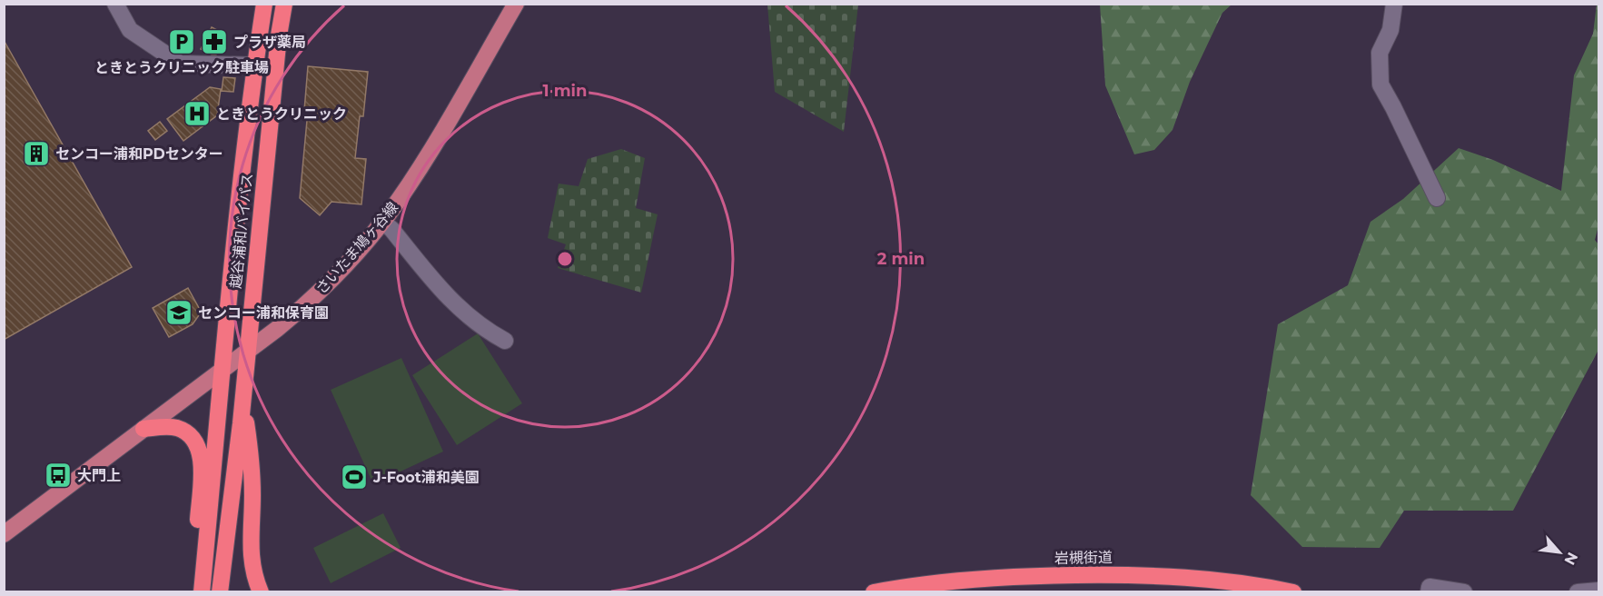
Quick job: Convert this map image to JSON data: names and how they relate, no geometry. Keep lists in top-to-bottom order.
{
  "streets": {
    "highway": ["越谷浦和バイパス", "岩槻街道"],
    "main road": ["さいたま鳩ヶ谷線"]
  },
  "crossings": [
    ["越谷浦和バイパス", "さいたま鳩ヶ谷線"]
  ],
  "places": {
    "parking": ["ときとうクリニック駐車場"],
    "pharmacy": ["プラザ薬局"],
    "hospital": ["ときとうクリニック"],
    "building": ["センコー浦和PDセンター"],
    "school or university": ["センコー浦和保育園"],
    "bus stop": ["大門上"],
    "sports": ["J-Foot浦和美園"]
  },
  "north": "bottom right",
  "rings": ["1 min", "2 min"]
}
